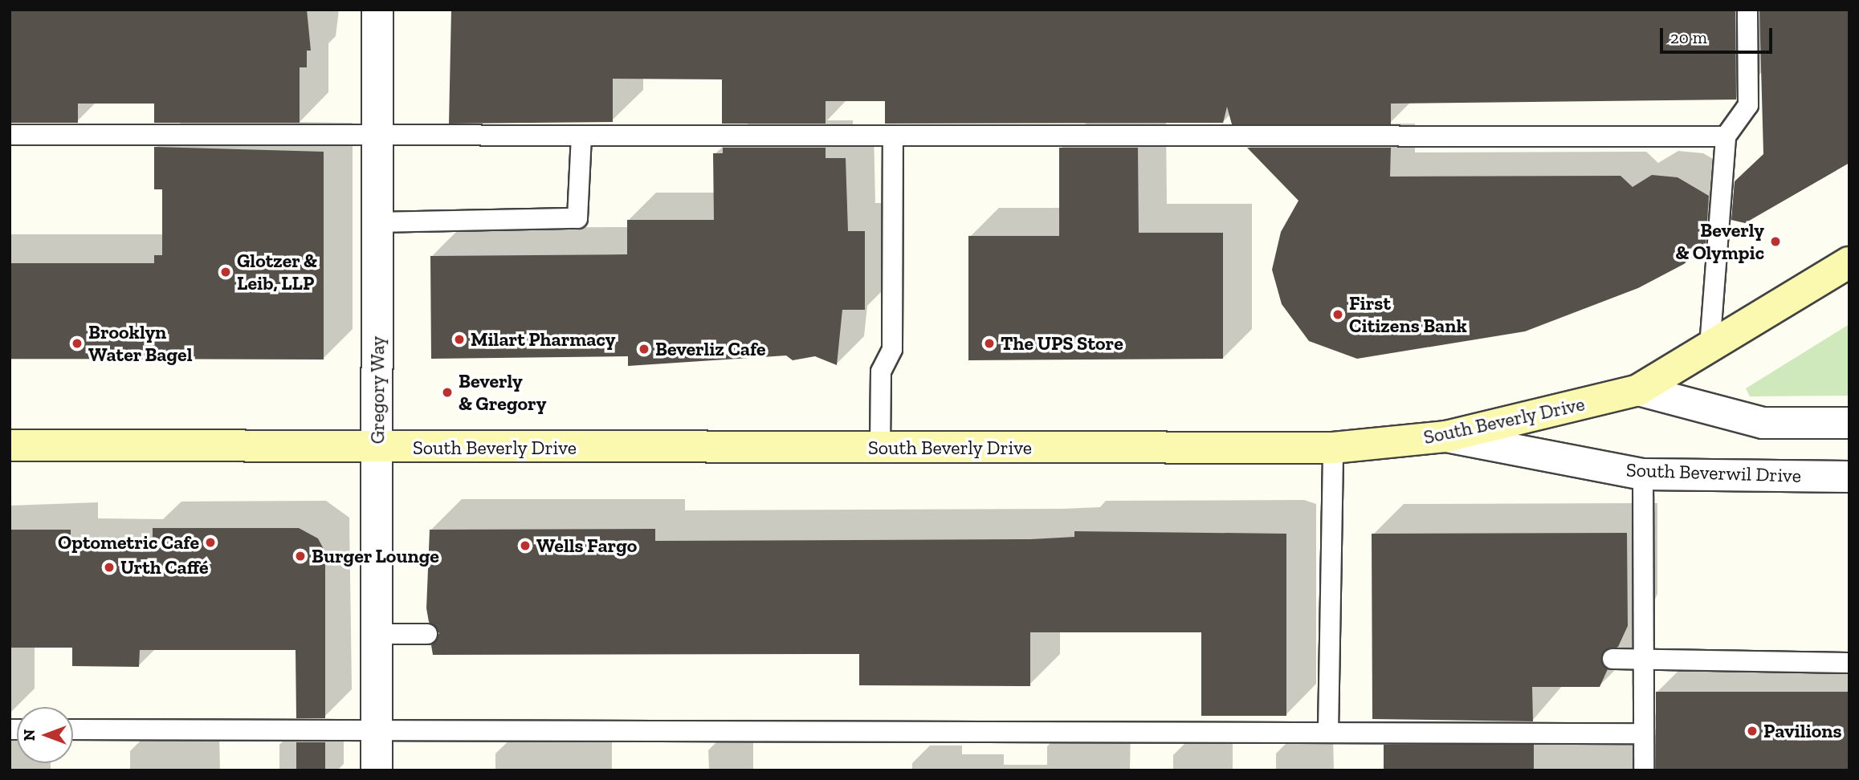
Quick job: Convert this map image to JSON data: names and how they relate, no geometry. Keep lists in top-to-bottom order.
{
  "streets": {
    "main road": ["South Beverly Drive"],
    "street": ["Gregory Way", "South Beverwil Drive"]
  },
  "crossings": [
    ["Gregory Way", "South Beverly Drive"],
    ["South Beverly Drive", "South Beverwil Drive"]
  ],
  "places": [
    "Beverly & Olympic",
    "Glotzer & Leib, LLP",
    "First Citizens Bank",
    "Milart Pharmacy",
    "Brooklyn Water Bagel",
    "The UPS Store",
    "Beverliz Cafe",
    "Beverly & Gregory",
    "Optometric Cafe",
    "Wells Fargo",
    "Burger Lounge",
    "Urth Caffé",
    "Pavilions"
  ],
  "scale_bar": "20 m",
  "north": "left"
}
